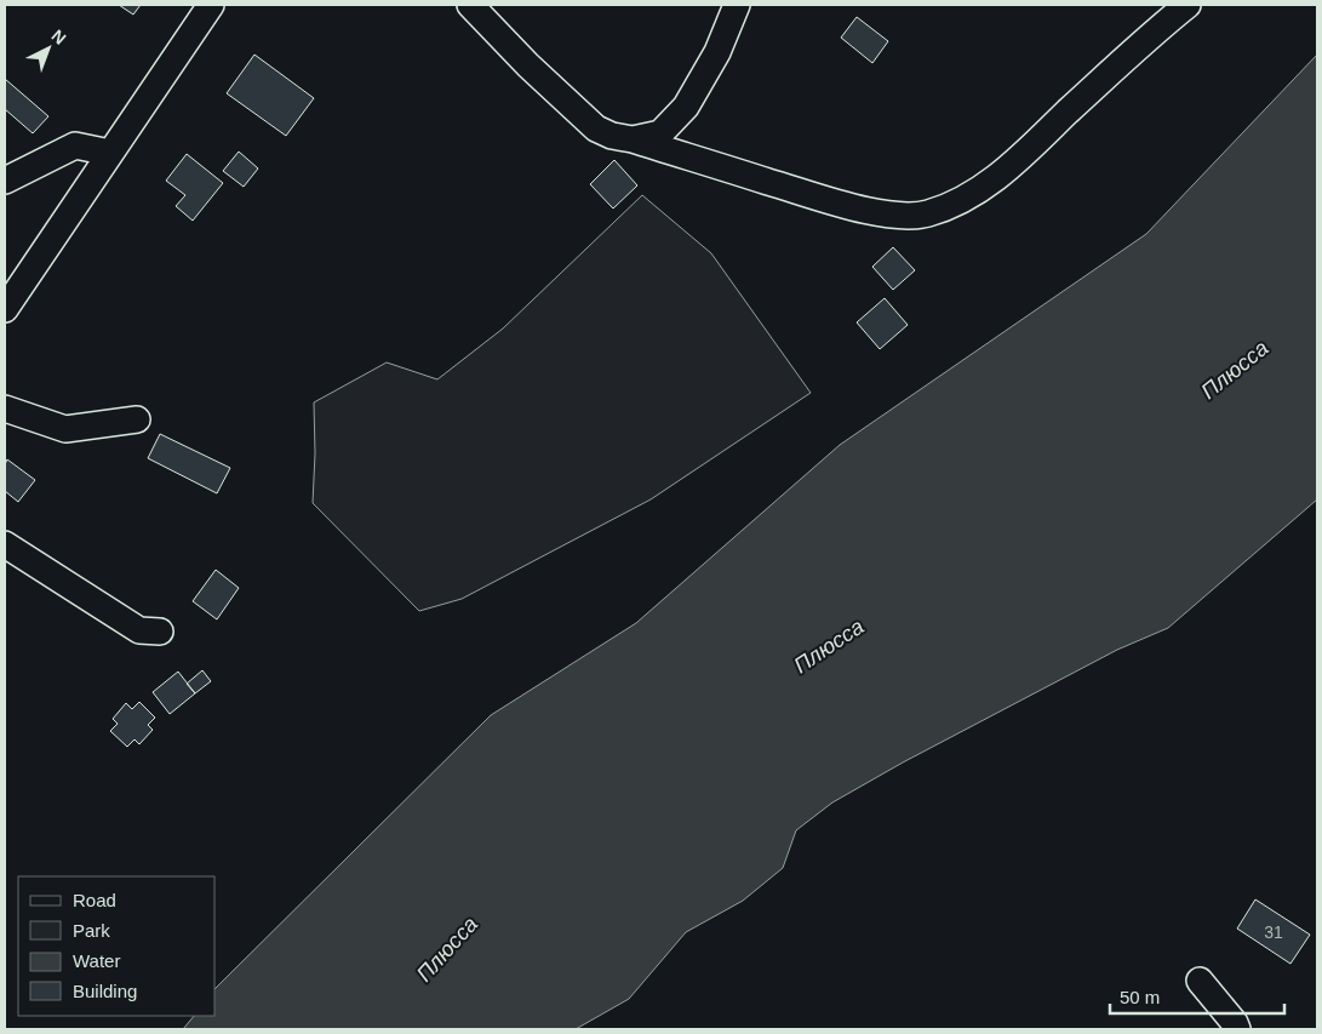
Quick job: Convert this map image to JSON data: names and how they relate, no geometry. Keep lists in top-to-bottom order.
{
  "water": ["Плюсса"],
  "house_numbers": ["31"],
  "legend": [
    "Road",
    "Park",
    "Water",
    "Building"
  ],
  "scale_bar": "50 m",
  "north": "top right"
}
